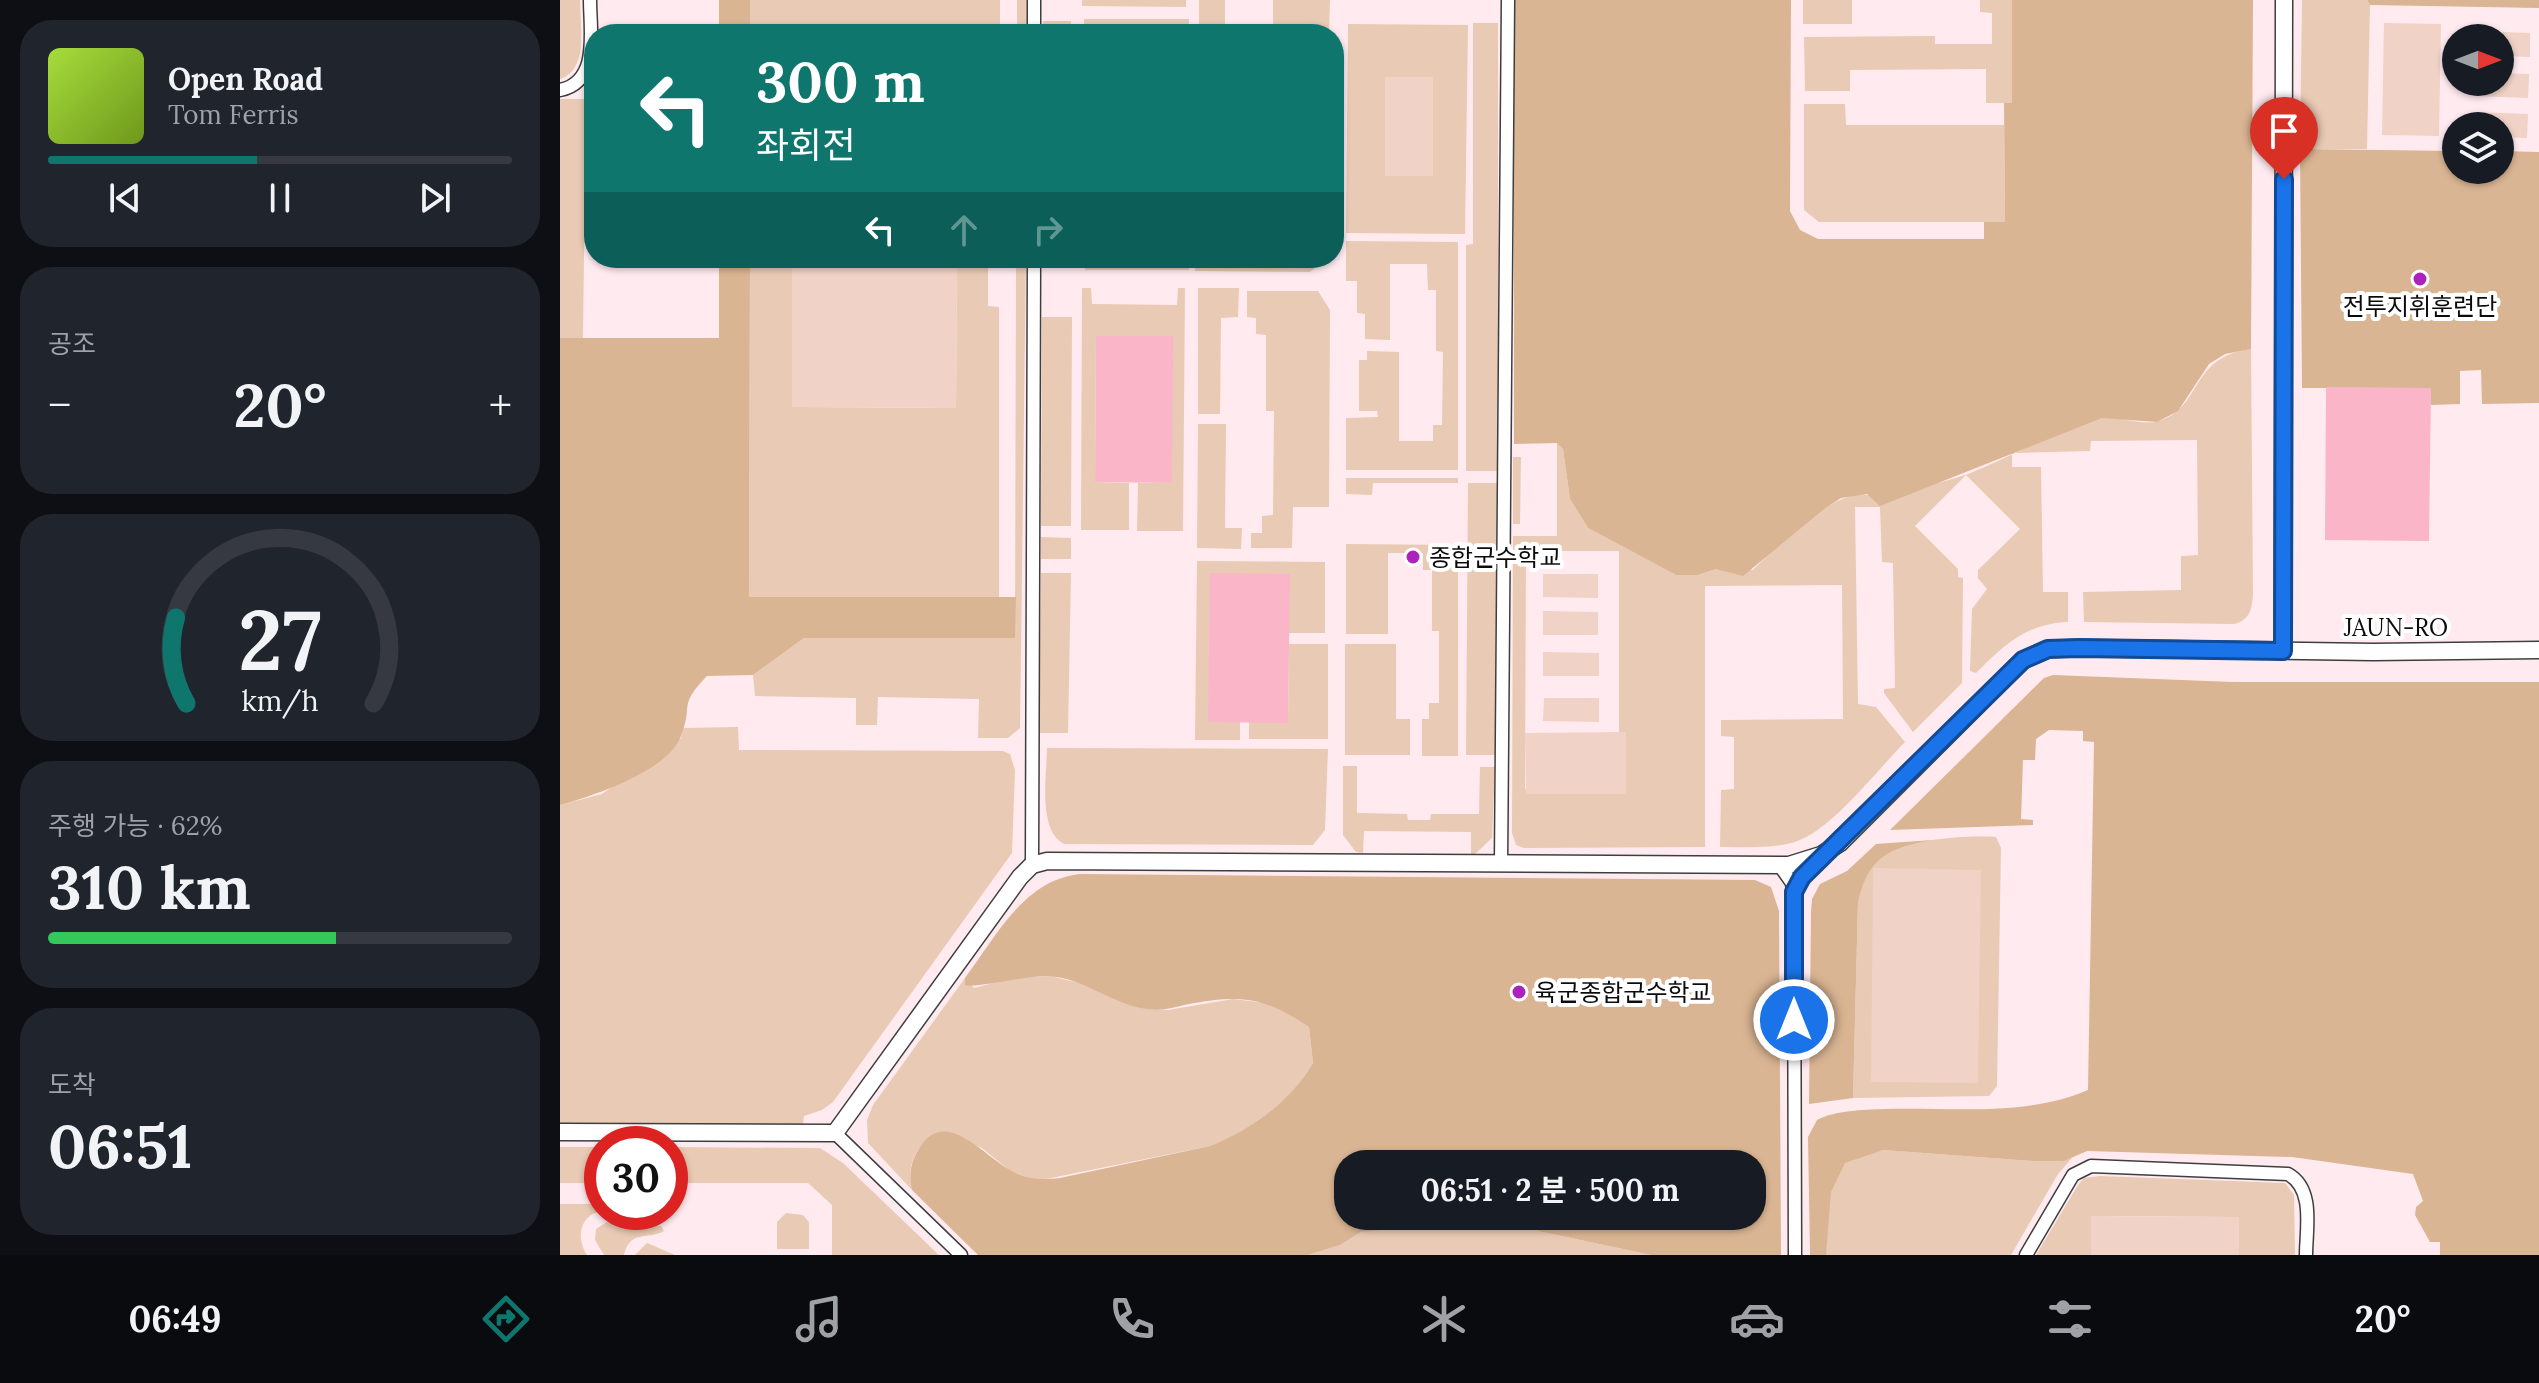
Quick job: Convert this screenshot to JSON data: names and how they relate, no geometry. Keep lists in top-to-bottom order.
{
  "streets": {
    "street": ["JAUN-RO"]
  },
  "places": ["전투지휘훈련단", "종합군수학교", "육군종합군수학교"],
  "north": "right",
  "page": {
    "turn": ["300 m", "좌회전"],
    "song": ["Open Road", "Tom Ferris"],
    "tile": [
      "공조",
      ["주행 가능 · 62%", "310 km"],
      ["도착", "06:51"]
    ],
    "heat": ["−", "20°", "+"],
    "limit": "30",
    "trip": "06:51 · 2 분 · 500 m",
    "tabs": ["06:49", "20°"],
    "gauge": ["27", "km/h"]
  }
}
